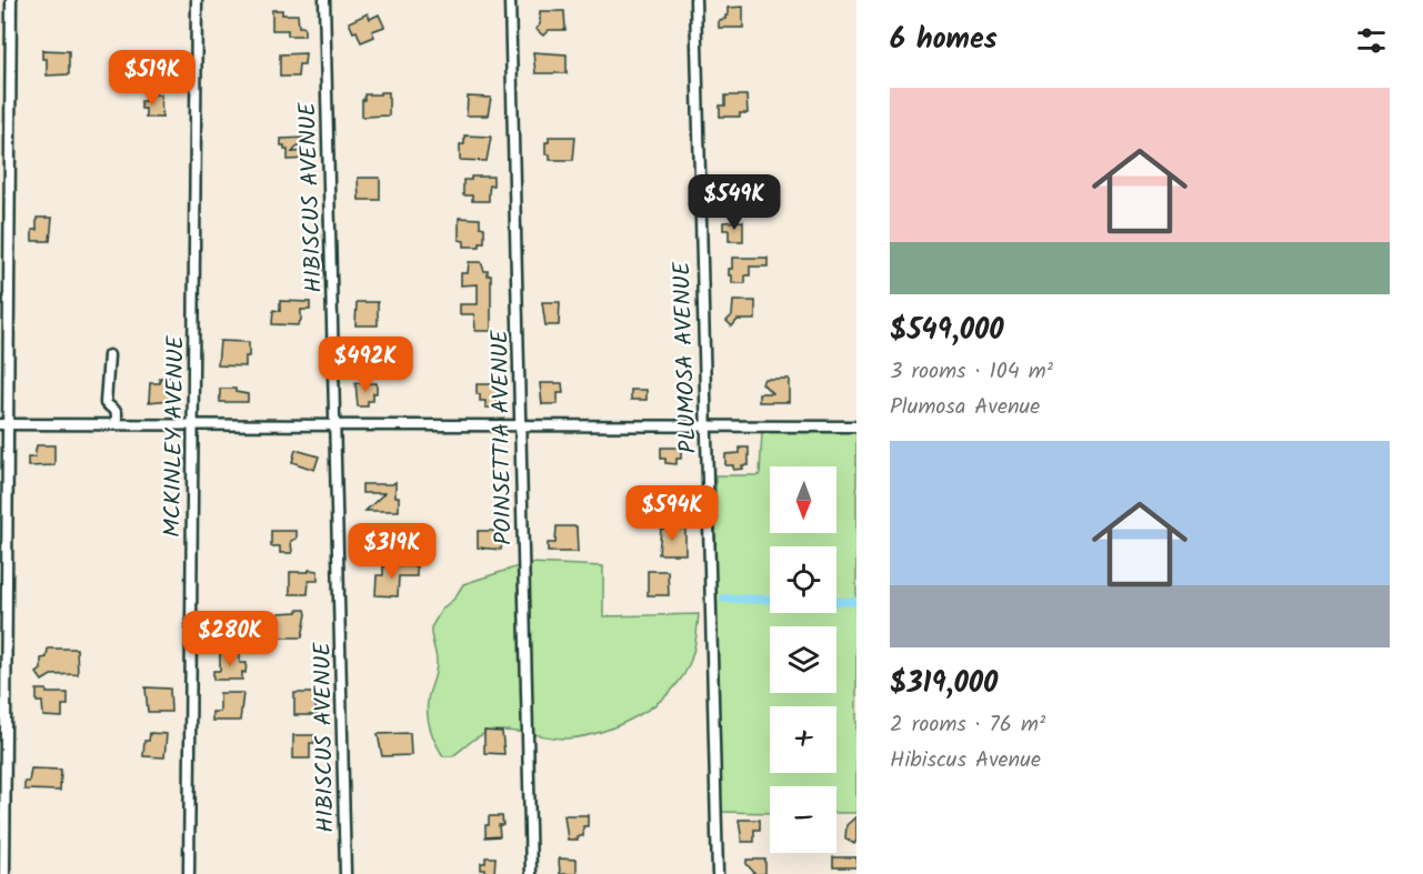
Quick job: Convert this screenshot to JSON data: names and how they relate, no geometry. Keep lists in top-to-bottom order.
{
  "streets": {
    "street": [
      "HIBISCUS AVENUE",
      "PLUMOSA AVENUE",
      "MCKINLEY AVENUE",
      "POINSETTIA AVENUE"
    ]
  },
  "north": "bottom",
  "page": {
    "heading": "6 homes",
    "price": [
      "$519K",
      "$549K",
      "$492K",
      "$594K",
      "$319K",
      "$280K"
    ],
    "list": [
      {
        "name": "$549,000",
        "note": "3 rooms · 104 m² · Plumosa Avenue"
      },
      {
        "name": "$319,000",
        "note": "2 rooms · 76 m² · Hibiscus Avenue"
      }
    ],
    "map_buttons": ["+", "−"]
  }
}
